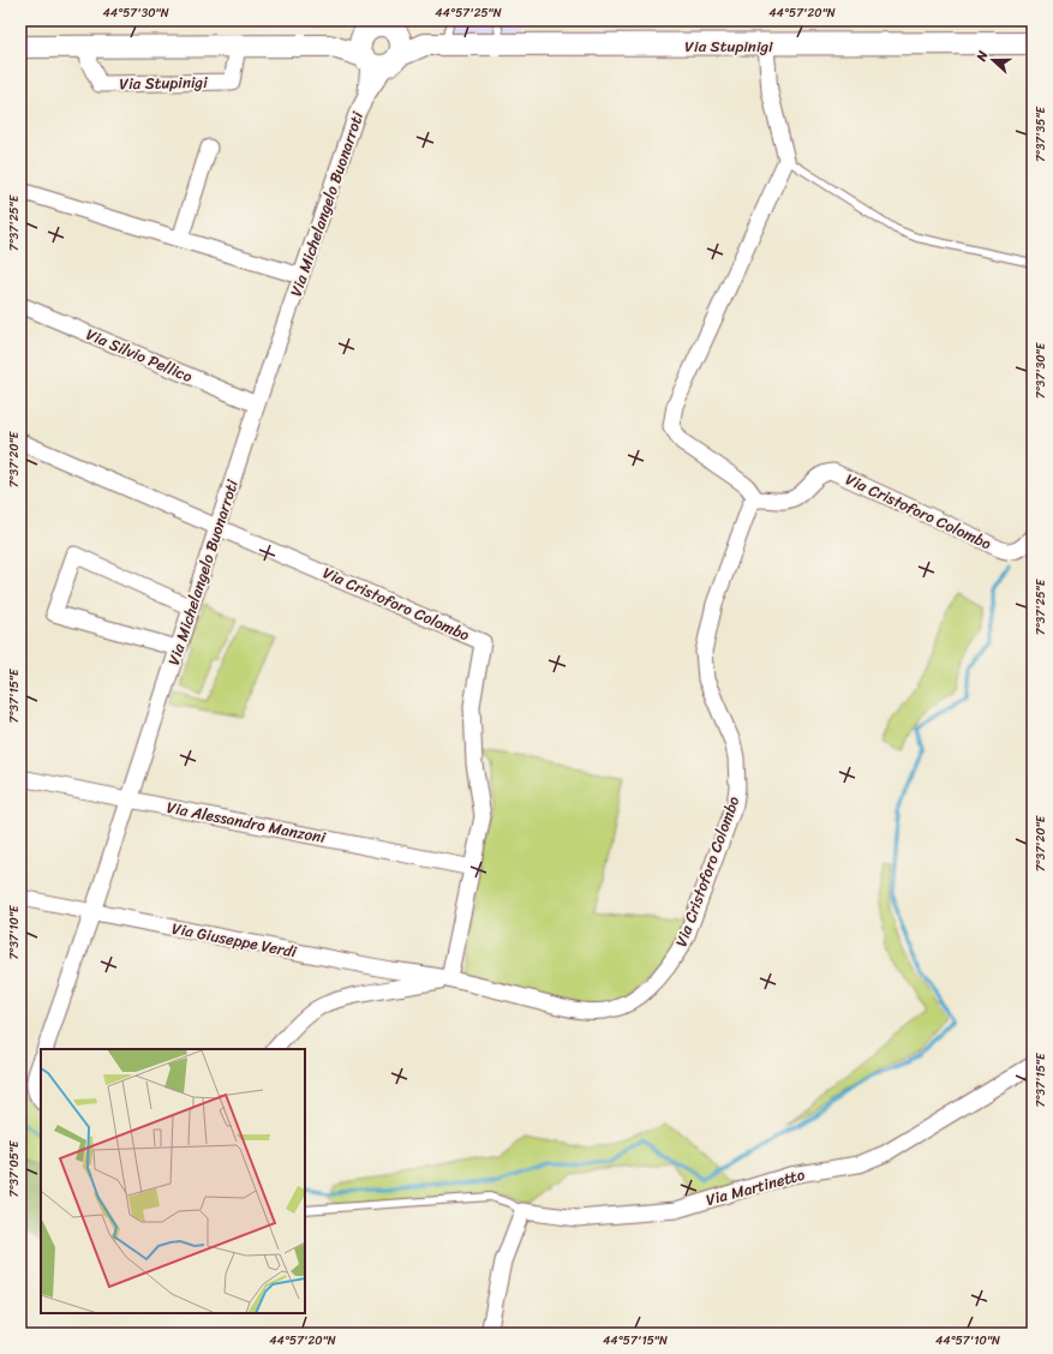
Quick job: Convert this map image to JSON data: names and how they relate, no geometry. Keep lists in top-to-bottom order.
{
  "streets": {
    "street": [
      "Via Stupinigi",
      "Via Michelangelo Buonarroti",
      "Via Silvio Pellico",
      "Via Cristoforo Colombo",
      "Via Alessandro Manzoni",
      "Via Giuseppe Verdi",
      "Via Martinetto"
    ]
  },
  "crossings": [
    ["Via Stupinigi", "Via Michelangelo Buonarroti"],
    ["Via Michelangelo Buonarroti", "Via Silvio Pellico"],
    ["Via Michelangelo Buonarroti", "Via Cristoforo Colombo"],
    ["Via Michelangelo Buonarroti", "Via Alessandro Manzoni"],
    ["Via Michelangelo Buonarroti", "Via Giuseppe Verdi"],
    ["Via Cristoforo Colombo", "Via Alessandro Manzoni"],
    ["Via Cristoforo Colombo", "Via Giuseppe Verdi"]
  ],
  "north": "left",
  "coordinates": [
    "44°57'30\"N",
    "44°57'25\"N",
    "44°57'20\"N",
    "7°37'35\"E",
    "7°37'25\"E",
    "7°37'30\"E",
    "7°37'20\"E",
    "7°37'15\"E",
    "7°37'10\"E",
    "7°37'05\"E",
    "44°57'15\"N",
    "44°57'10\"N"
  ]
}
